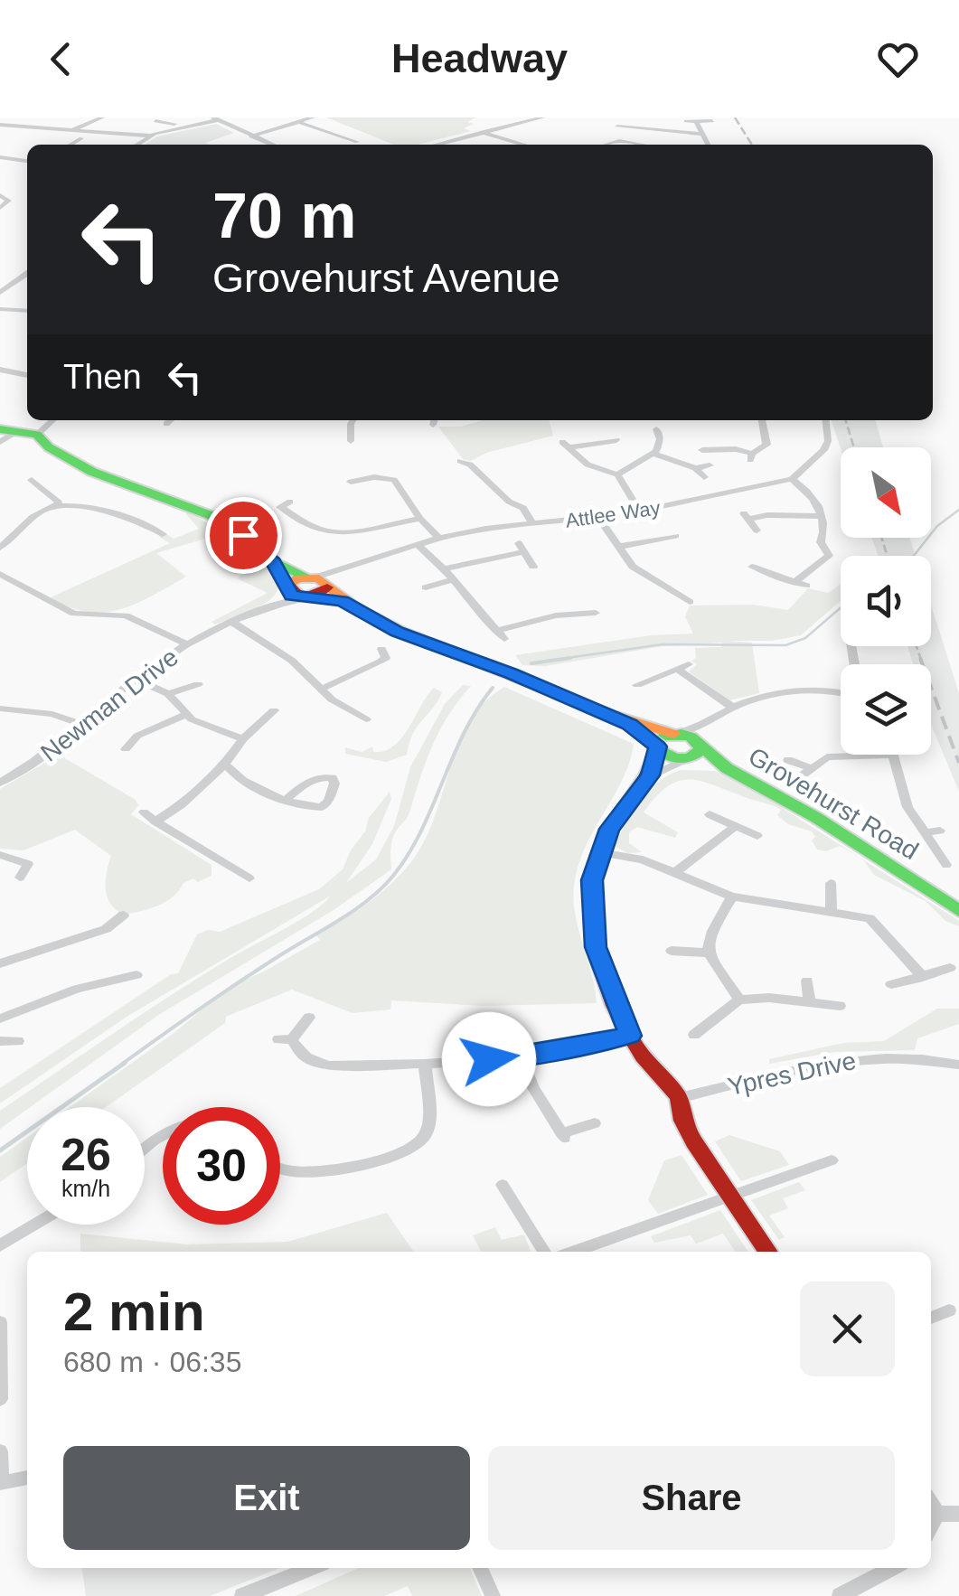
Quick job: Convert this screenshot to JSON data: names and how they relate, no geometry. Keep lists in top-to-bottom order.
{
  "streets": {
    "street": [
      "Attlee Way",
      "Newman Drive",
      "Grovehurst Road",
      "Ypres Drive"
    ]
  },
  "north": "bottom right",
  "page": {
    "header": "Headway",
    "turn": ["70 m", "Grovehurst Avenue"],
    "then": "Then",
    "speed": "26 km/h",
    "limit": "30",
    "heading": ["2 min", "680 m · 06:35"],
    "buttons": ["Exit", "Share"]
  }
}
